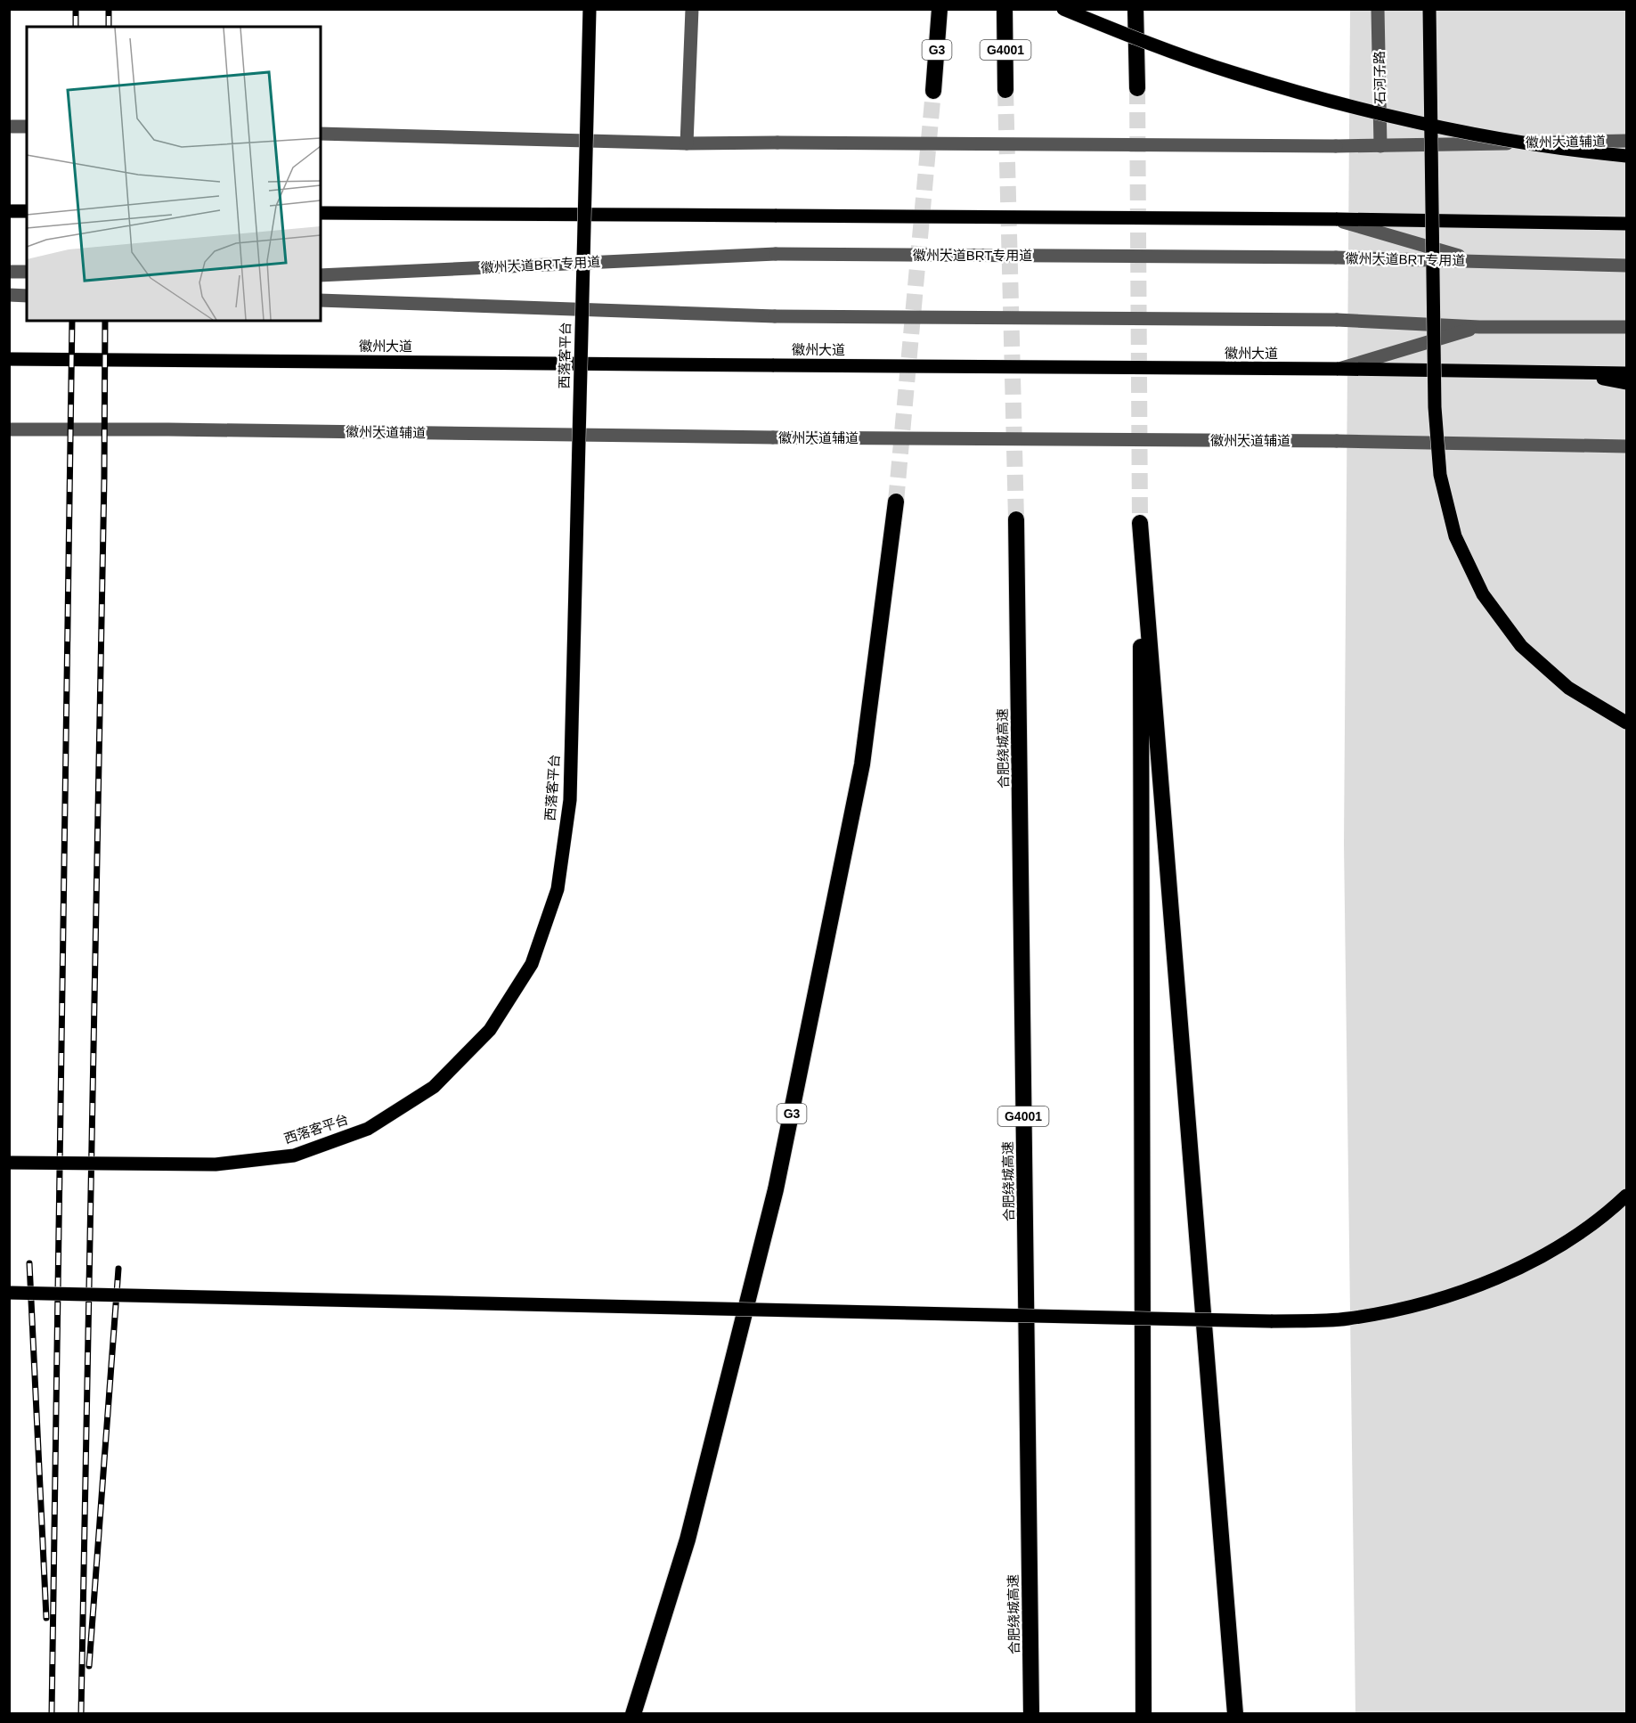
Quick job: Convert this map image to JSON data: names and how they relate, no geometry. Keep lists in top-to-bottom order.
{
  "streets": {
    "highway": ["G3", "G4001", "合肥绕城高速"],
    "main road": ["徽州大道", "西落客平台"],
    "street": ["石河子路", "徽州大道辅道", "徽州大道BRT专用道"]
  },
  "crossings": [
    ["石河子路", "徽州大道辅道"]
  ]
}
